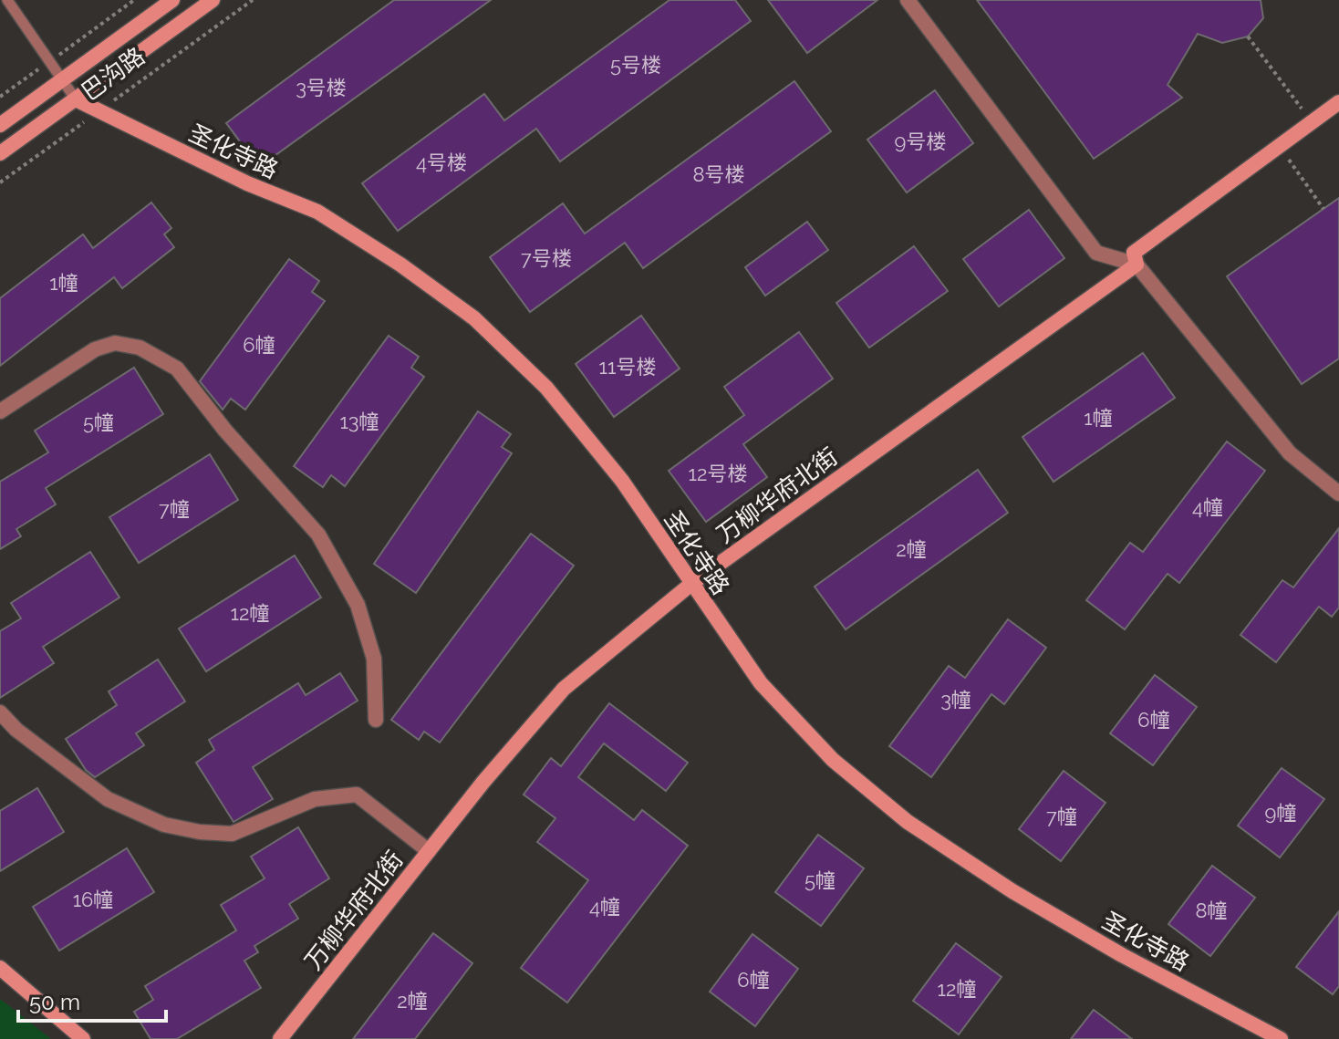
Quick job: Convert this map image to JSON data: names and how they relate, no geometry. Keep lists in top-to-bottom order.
{
  "streets": {
    "street": ["巴沟路", "圣化寺路", "万柳华府北街"]
  },
  "crossings": [
    ["巴沟路", "圣化寺路"],
    ["圣化寺路", "万柳华府北街"]
  ],
  "house_numbers": [
    "5号楼",
    "3号楼",
    "9号楼",
    "4号楼",
    "8号楼",
    "7号楼",
    "1幢",
    "6幢",
    "11号楼",
    "1幢",
    "13幢",
    "5幢",
    "12号楼",
    "4幢",
    "7幢",
    "2幢",
    "12幢",
    "3幢",
    "6幢",
    "9幢",
    "7幢",
    "5幢",
    "16幢",
    "4幢",
    "8幢",
    "6幢",
    "12幢",
    "2幢"
  ],
  "scale_bar": "50 m"
}
